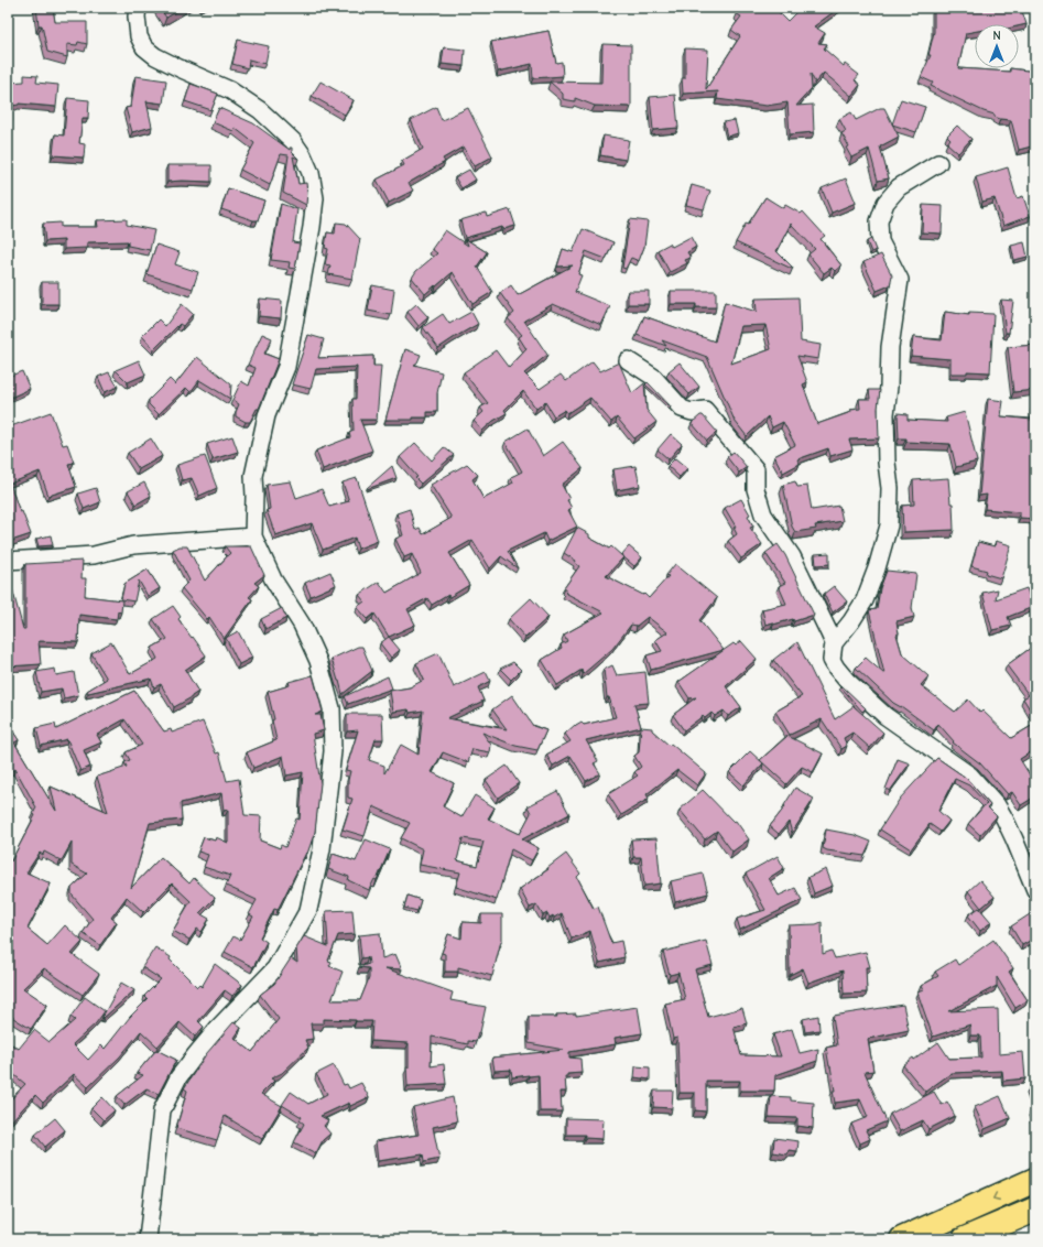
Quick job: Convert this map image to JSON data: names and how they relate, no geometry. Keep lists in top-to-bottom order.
{
  "north": "top"
}
